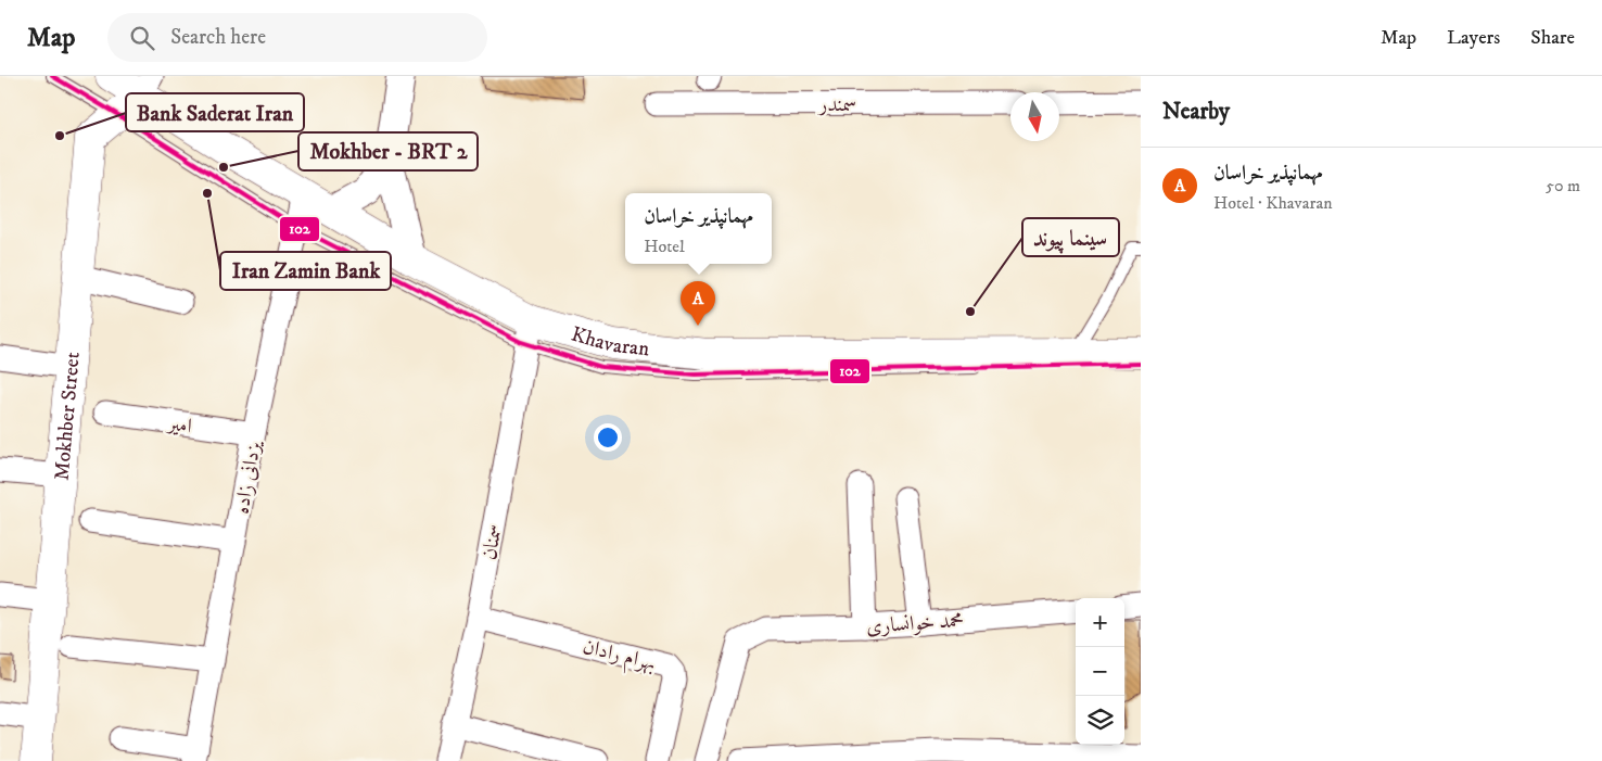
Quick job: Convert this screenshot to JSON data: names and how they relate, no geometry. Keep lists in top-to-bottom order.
{
  "streets": {
    "main road": ["Khavaran", "Mokhber Street"],
    "street": [
      "سمندر",
      "امیر",
      "یزدانی زاده",
      "سمنان",
      "محمد خوانساری",
      "بهرام رادان"
    ]
  },
  "crossings": [
    ["Khavaran", "Mokhber Street"],
    ["Khavaran", "یزدانی زاده"],
    ["Khavaran", "سمنان"],
    ["امیر", "یزدانی زاده"],
    ["سمنان", "بهرام رادان"]
  ],
  "places": [
    "Bank Saderat Iran",
    "Mokhber - BRT 2",
    "Iran Zamin Bank",
    "سینما پیوند"
  ],
  "lines": ["transit line 102"],
  "north": "bottom",
  "page": {
    "header": "Map",
    "search": "Search here",
    "nav": ["Map", "Layers", "Share"],
    "heading": "Nearby",
    "list": [
      {
        "mark": "A",
        "name": "مهمانپذیر خراسان",
        "note": "Hotel · Khavaran",
        "value": "50 m"
      }
    ],
    "popup": ["مهمانپذیر خراسان", "Hotel"],
    "pins": "A",
    "map_buttons": ["+", "−"]
  }
}
